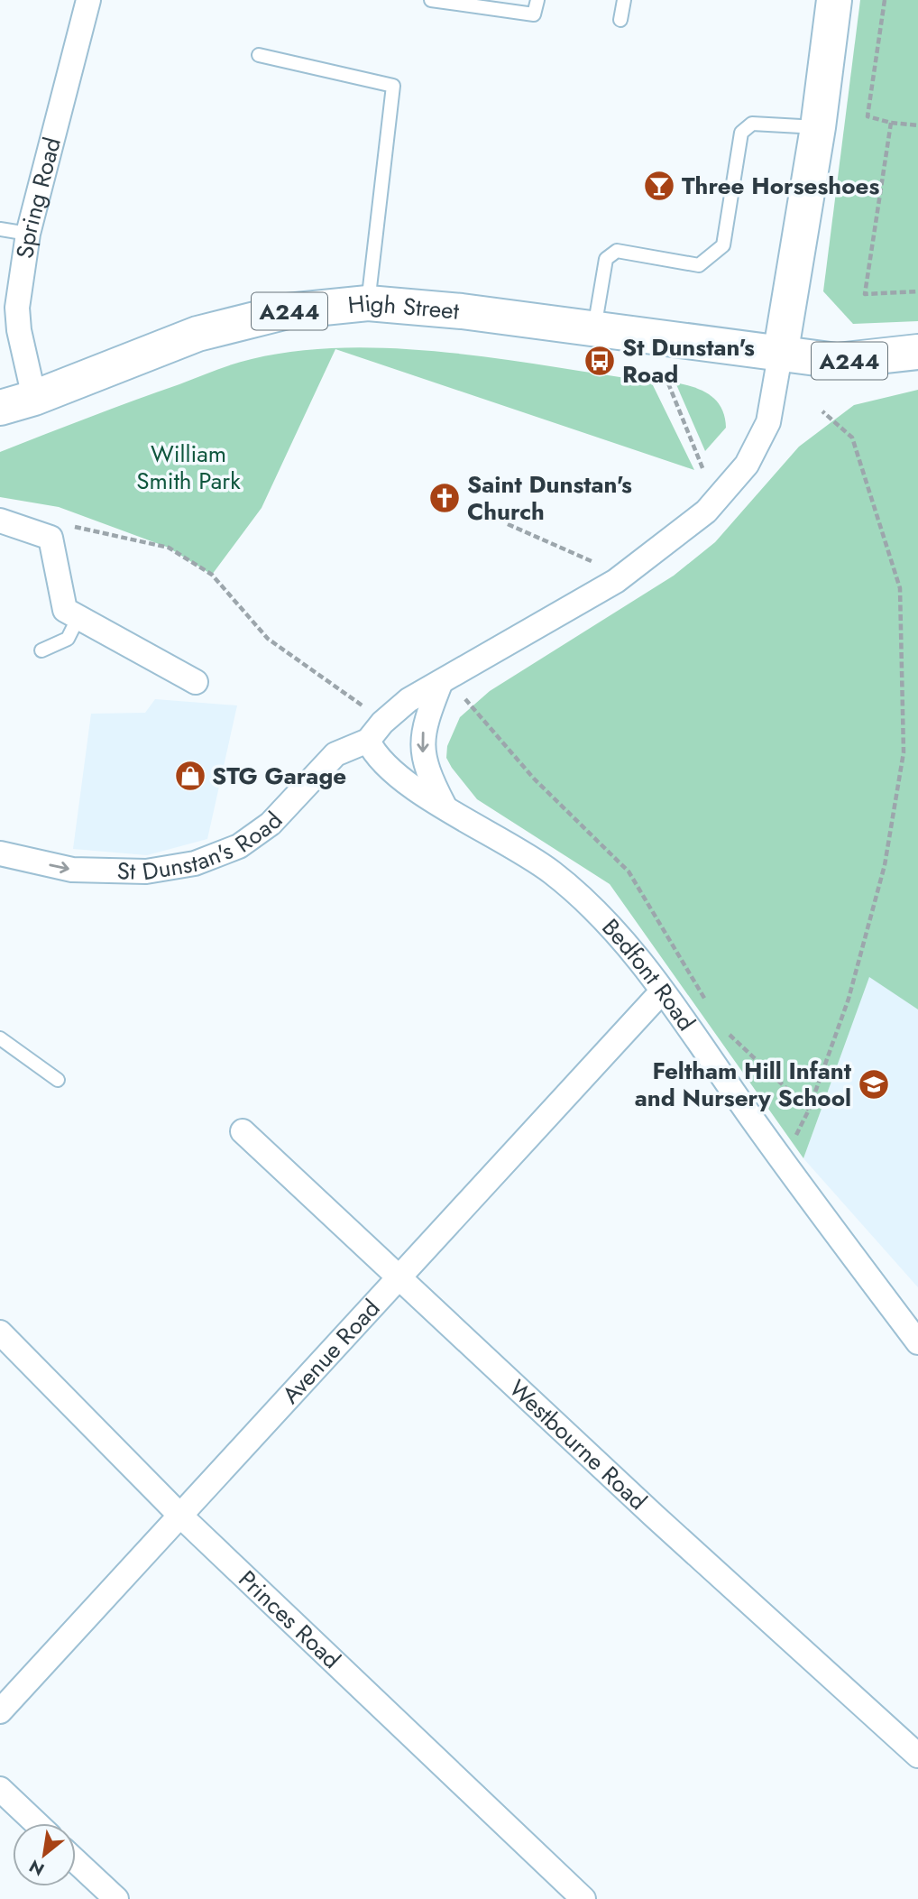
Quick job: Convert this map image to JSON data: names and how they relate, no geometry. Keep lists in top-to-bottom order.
{
  "streets": {
    "main road": ["High Street", "A244"],
    "street": [
      "Spring Road",
      "St Dunstan's Road",
      "Bedfont Road",
      "Avenue Road",
      "Westbourne Road",
      "Princes Road"
    ]
  },
  "crossings": [
    ["Spring Road", "High Street"],
    ["High Street", "A244"],
    ["High Street", "St Dunstan's Road"],
    ["A244", "St Dunstan's Road"],
    ["Bedfont Road", "Avenue Road"],
    ["Avenue Road", "Westbourne Road"],
    ["Avenue Road", "Princes Road"]
  ],
  "one_way": ["St Dunstan's Road"],
  "parks": ["William Smith Park"],
  "places": {
    "bar": ["Three Horseshoes"],
    "bus stop": ["St Dunstan's Road"],
    "church": ["Saint Dunstan's Church"],
    "shop": ["STG Garage"],
    "school or university": ["Feltham Hill Infant and Nursery School"]
  },
  "north": "bottom left"
}
